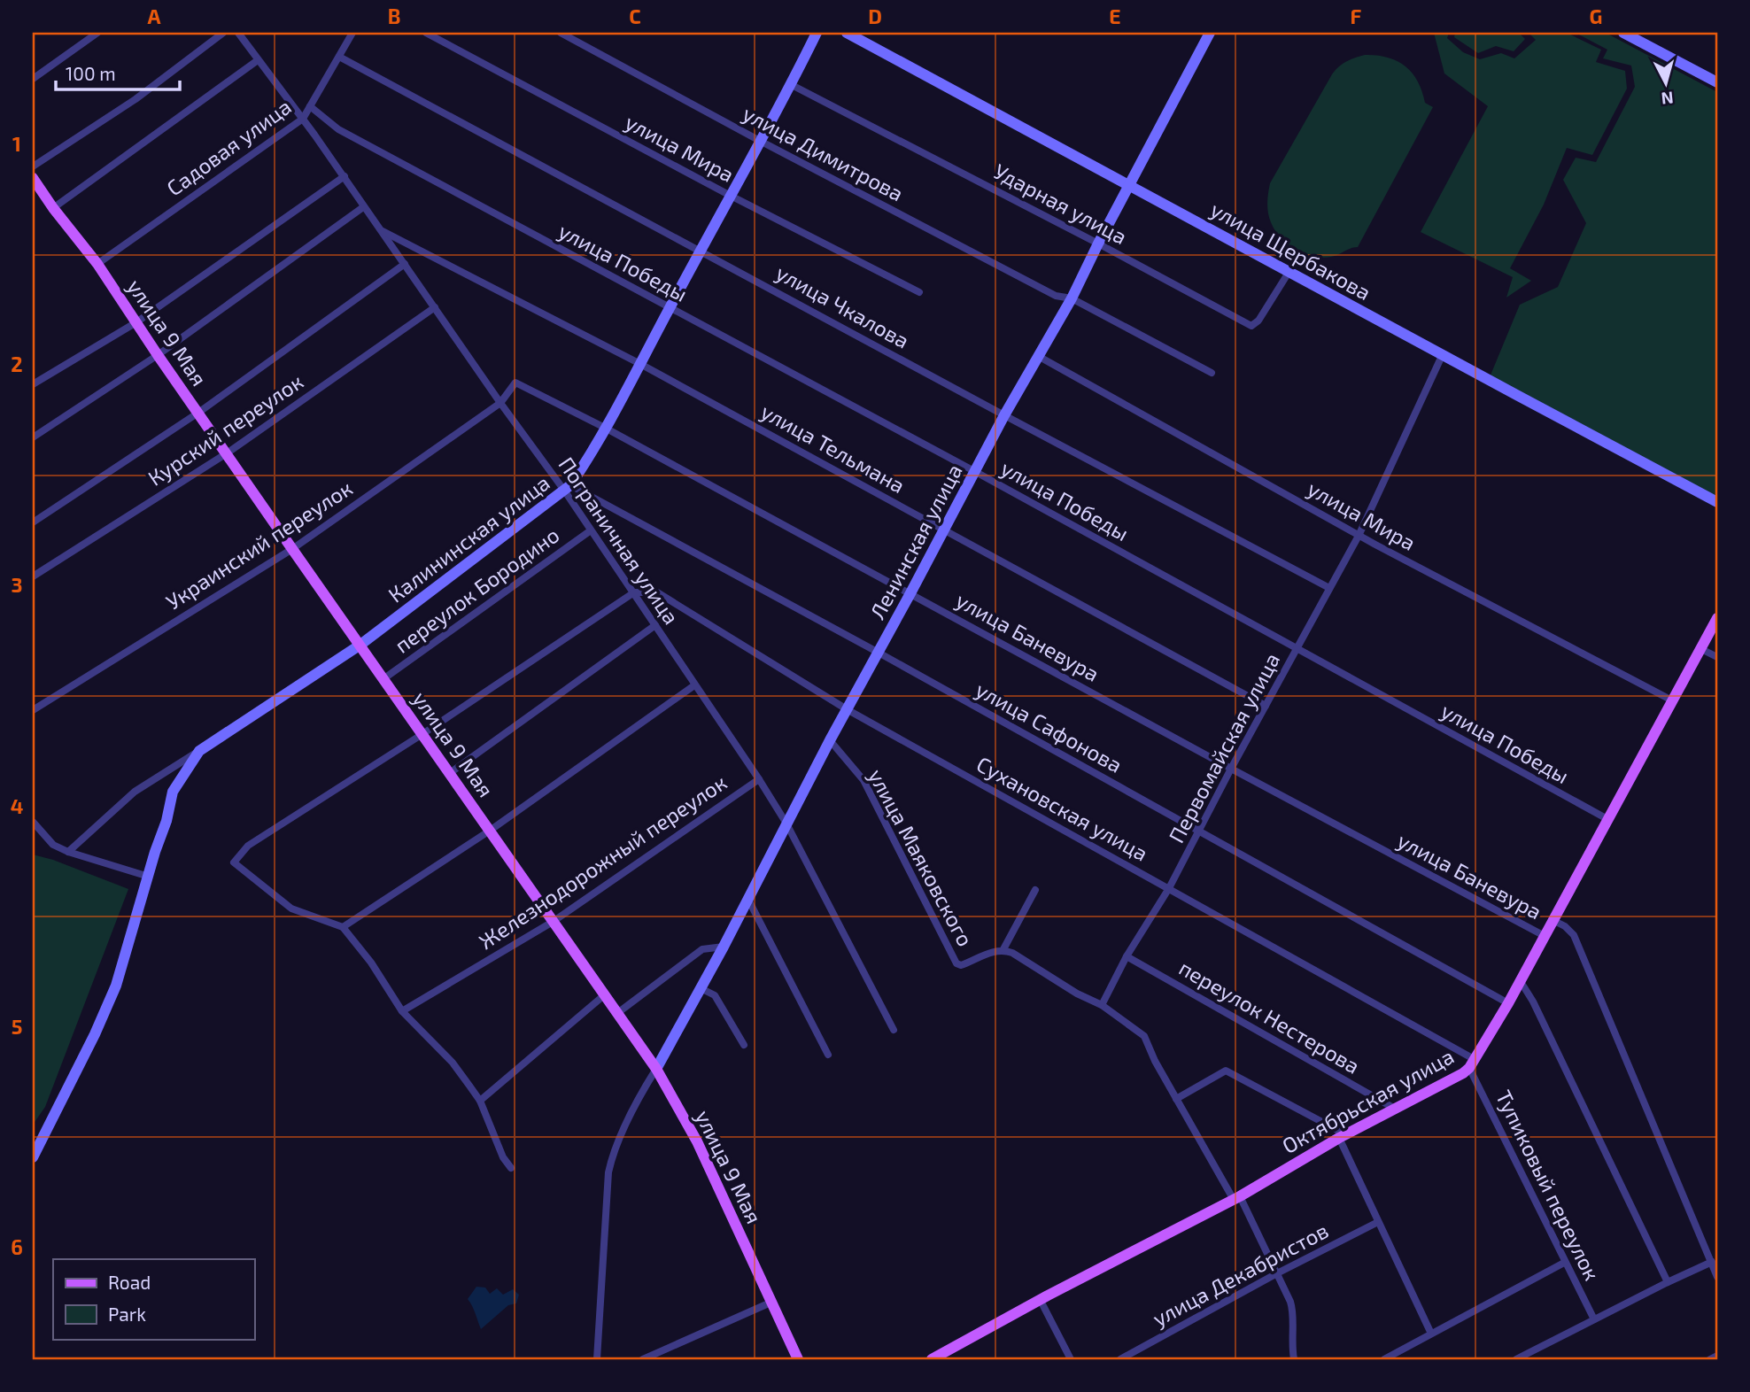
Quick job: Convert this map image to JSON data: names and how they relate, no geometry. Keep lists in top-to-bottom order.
{
  "streets": {
    "main road": [
      "улица Щербакова",
      "улица 9 Мая",
      "Калининская улица",
      "Ленинская улица",
      "Октябрьская улица"
    ],
    "street": [
      "Садовая улица",
      "улица Мира",
      "улица Димитрова",
      "Ударная улица",
      "улица Победы",
      "улица Чкалова",
      "Курский переулок",
      "улица Тельмана",
      "Пограничная улица",
      "Украинский переулок",
      "переулок Бородино",
      "улица Баневура",
      "улица Сафонова",
      "Первомайская улица",
      "Сухановская улица",
      "улица Маяковского",
      "Железнодорожный переулок",
      "переулок Нестерова",
      "Тупиковый переулок",
      "улица Декабристов"
    ]
  },
  "crossings": [
    ["Садовая улица", "улица Победы"],
    ["Садовая улица", "улица Чкалова"],
    ["Садовая улица", "улица 9 Мая"],
    ["Садовая улица", "Пограничная улица"],
    ["улица Мира", "Калининская улица"],
    ["улица Мира", "Ленинская улица"],
    ["улица Мира", "Первомайская улица"],
    ["улица Мира", "Октябрьская улица"],
    ["улица Димитрова", "Калининская улица"],
    ["улица Димитрова", "Ленинская улица"],
    ["Ударная улица", "улица Щербакова"],
    ["Ударная улица", "Калининская улица"],
    ["Ударная улица", "Ленинская улица"],
    ["улица Щербакова", "Ленинская улица"],
    ["улица Щербакова", "Первомайская улица"],
    ["улица Победы", "Калининская улица"],
    ["улица Победы", "Ленинская улица"],
    ["улица Победы", "Первомайская улица"],
    ["улица Победы", "Октябрьская улица"],
    ["улица Чкалова", "Калининская улица"],
    ["улица Чкалова", "Ленинская улица"],
    ["улица Чкалова", "Первомайская улица"],
    ["улица 9 Мая", "Курский переулок"],
    ["улица 9 Мая", "Калининская улица"],
    ["улица 9 Мая", "Ленинская улица"],
    ["улица 9 Мая", "Украинский переулок"],
    ["улица 9 Мая", "переулок Бородино"],
    ["улица 9 Мая", "Железнодорожный переулок"],
    ["Курский переулок", "Пограничная улица"],
    ["улица Тельмана", "Калининская улица"],
    ["улица Тельмана", "Пограничная улица"],
    ["улица Тельмана", "Ленинская улица"],
    ["улица Тельмана", "Первомайская улица"],
    ["Калининская улица", "Пограничная улица"],
    ["Калининская улица", "улица Баневура"],
    ["Калининская улица", "улица Сафонова"],
    ["Пограничная улица", "Ленинская улица"],
    ["Пограничная улица", "Украинский переулок"],
    ["Пограничная улица", "переулок Бородино"],
    ["Пограничная улица", "улица Баневура"],
    ["Пограничная улица", "улица Сафонова"],
    ["Пограничная улица", "Сухановская улица"],
    ["Пограничная улица", "Железнодорожный переулок"],
    ["Ленинская улица", "улица Баневура"],
    ["Ленинская улица", "улица Сафонова"],
    ["Ленинская улица", "Сухановская улица"],
    ["Ленинская улица", "улица Маяковского"],
    ["Украинский переулок", "улица Баневура"],
    ["улица Баневура", "Первомайская улица"],
    ["улица Баневура", "Октябрьская улица"],
    ["улица Сафонова", "Первомайская улица"],
    ["улица Сафонова", "Октябрьская улица"],
    ["Первомайская улица", "Сухановская улица"],
    ["Первомайская улица", "переулок Нестерова"],
    ["Сухановская улица", "Октябрьская улица"],
    ["Сухановская улица", "Тупиковый переулок"],
    ["переулок Нестерова", "Октябрьская улица"],
    ["Октябрьская улица", "Тупиковый переулок"]
  ],
  "legend": ["Road", "Park"],
  "scale_bar": "100 m",
  "north": "bottom",
  "grid": {
    "columns": [
      "A",
      "B",
      "C",
      "D",
      "E",
      "F",
      "G"
    ],
    "rows": [
      "1",
      "2",
      "3",
      "4",
      "5",
      "6"
    ]
  }
}
